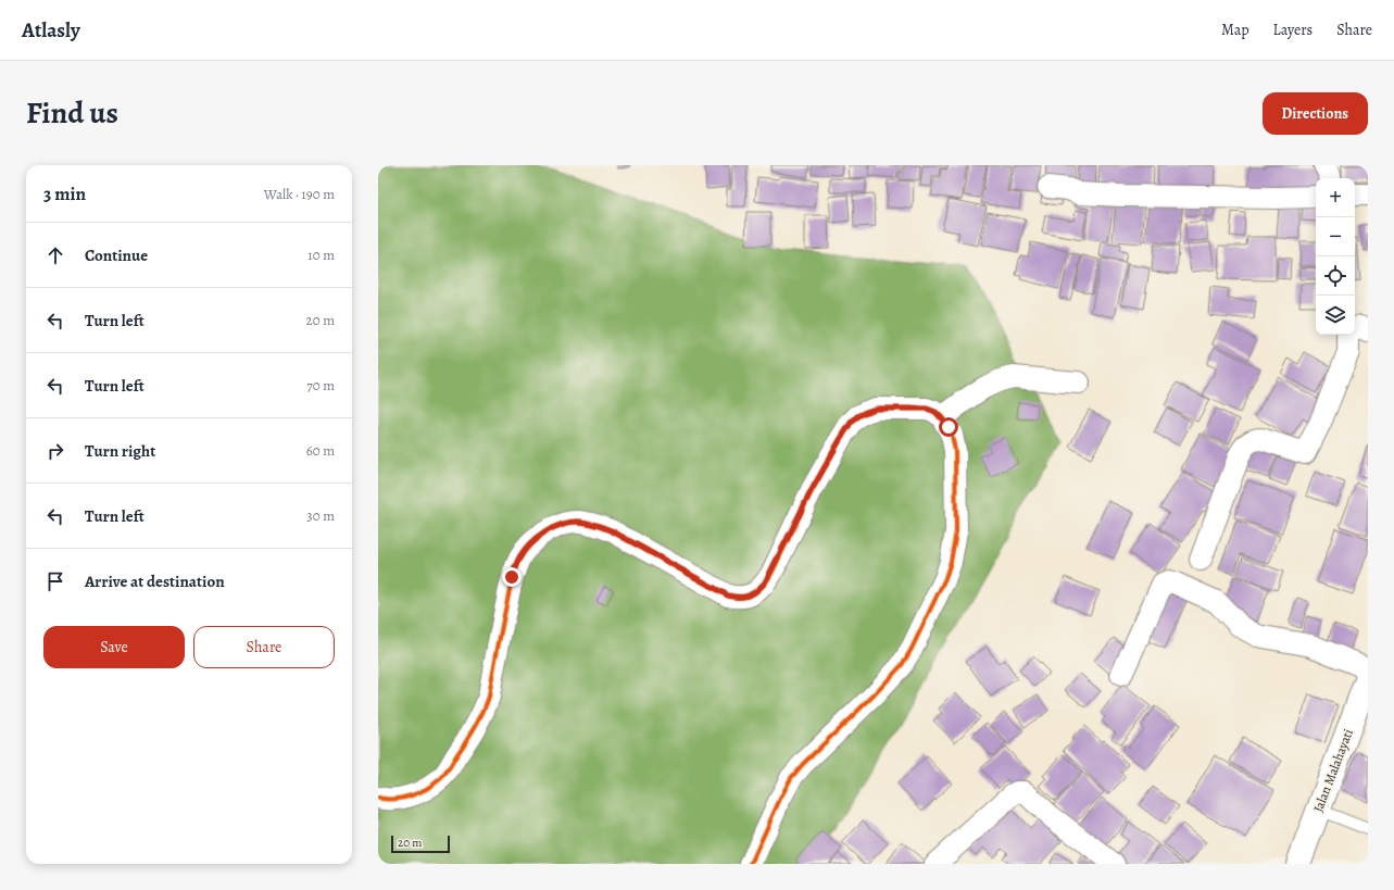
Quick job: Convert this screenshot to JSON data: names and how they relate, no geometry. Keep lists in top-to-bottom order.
{
  "streets": {
    "main road": ["Jalan Malahayati"]
  },
  "scale_bar": "20 m",
  "page": {
    "header": "Atlasly",
    "nav": ["Map", "Layers", "Share"],
    "title": "Find us",
    "buttons": [
      "Directions",
      ["Save", "Share"]
    ],
    "heading": ["3 min", "Walk · 190 m"],
    "map_buttons": ["+", "−"],
    "list": [
      ["Continue", "10 m"],
      ["Turn left", "20 m"],
      ["Turn left", "70 m"],
      ["Turn right", "60 m"],
      ["Turn left", "30 m"],
      "Arrive at destination"
    ],
    "scale": "20 m"
  }
}
